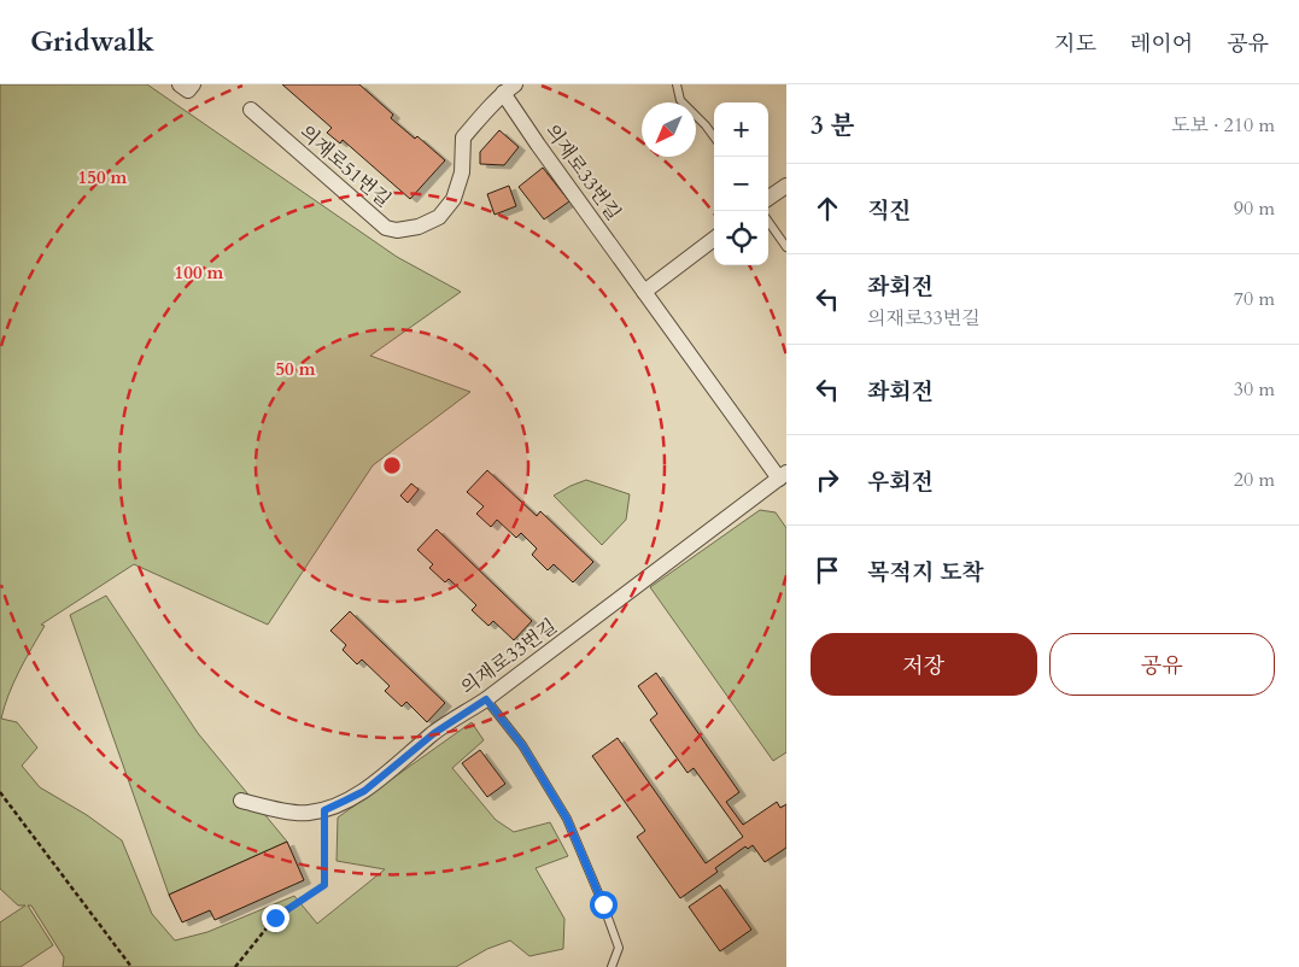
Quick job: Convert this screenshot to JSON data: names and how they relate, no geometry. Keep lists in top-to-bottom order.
{
  "streets": {
    "street": ["의재로51번길", "의재로33번길"]
  },
  "crossings": [
    ["의재로51번길", "의재로33번길"]
  ],
  "north": "bottom left",
  "page": {
    "header": "Gridwalk",
    "nav": ["지도", "레이어", "공유"],
    "heading": ["3 분", "도보 · 210 m"],
    "map_buttons": ["+", "−"],
    "list": [
      ["직진", "90 m"],
      ["좌회전", "의재로33번길", "70 m"],
      ["좌회전", "30 m"],
      ["우회전", "20 m"],
      "목적지 도착"
    ],
    "buttons": ["저장", "공유"]
  },
  "rings": ["150 m", "100 m", "50 m"]
}
